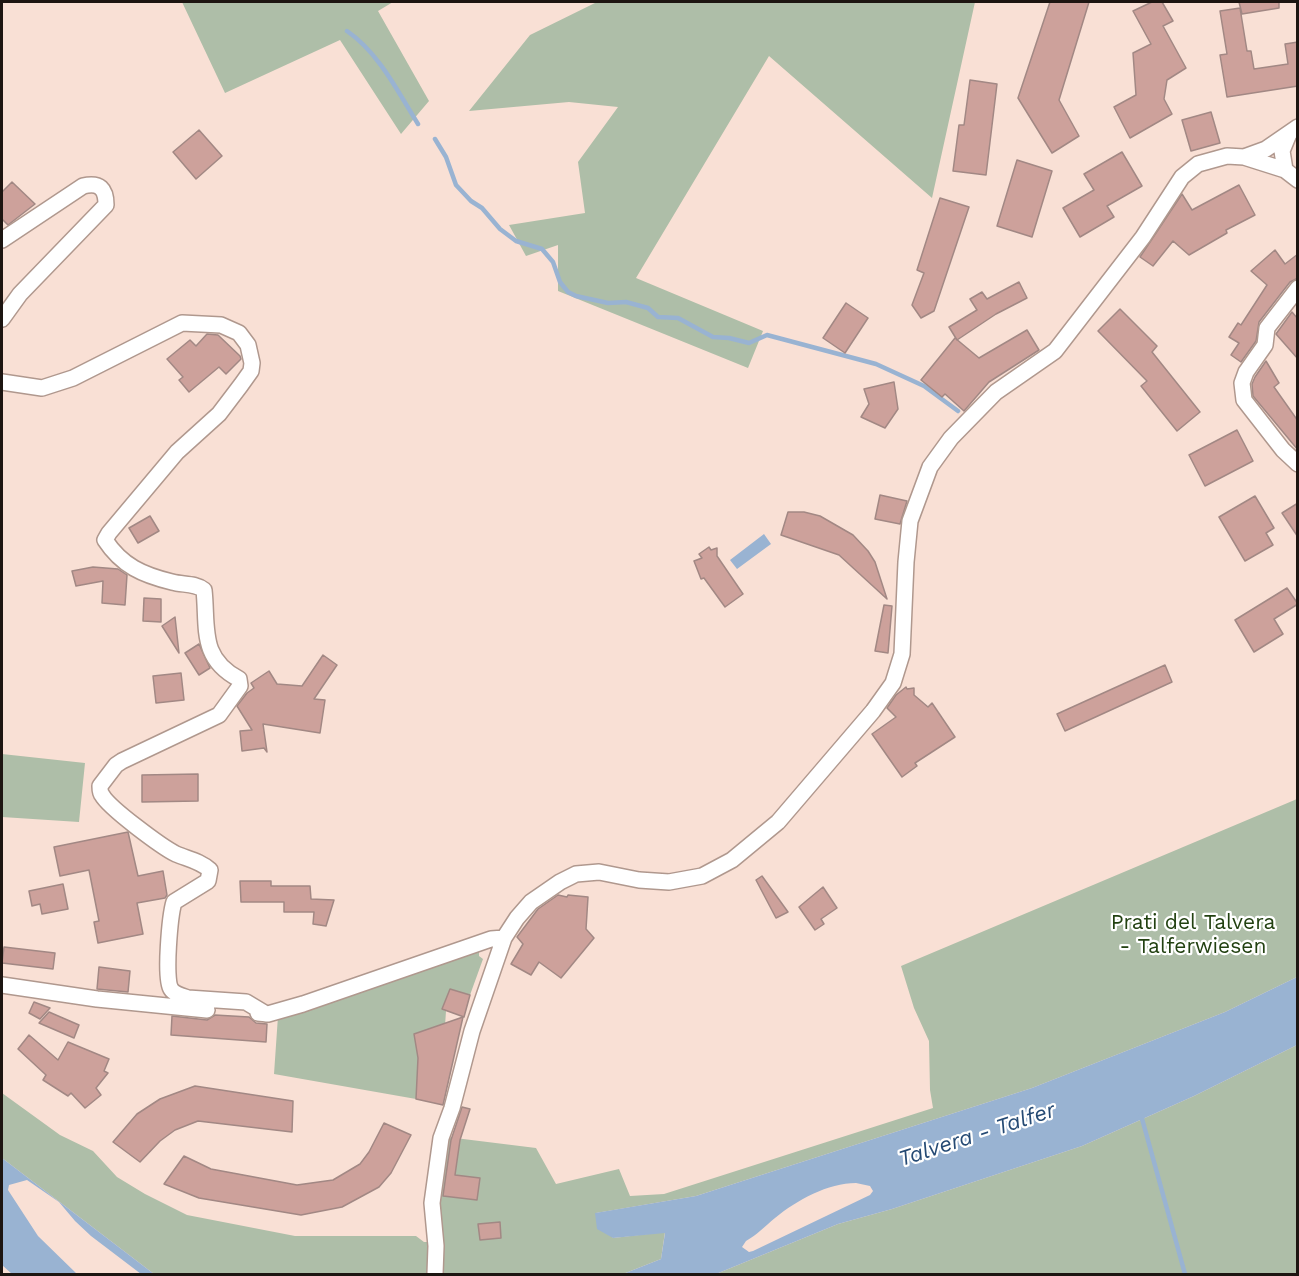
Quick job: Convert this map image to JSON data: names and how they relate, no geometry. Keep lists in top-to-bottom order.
{
  "water": ["Talvera - Talfer"],
  "parks": ["Prati del Talvera - Talferwiesen"]
}
